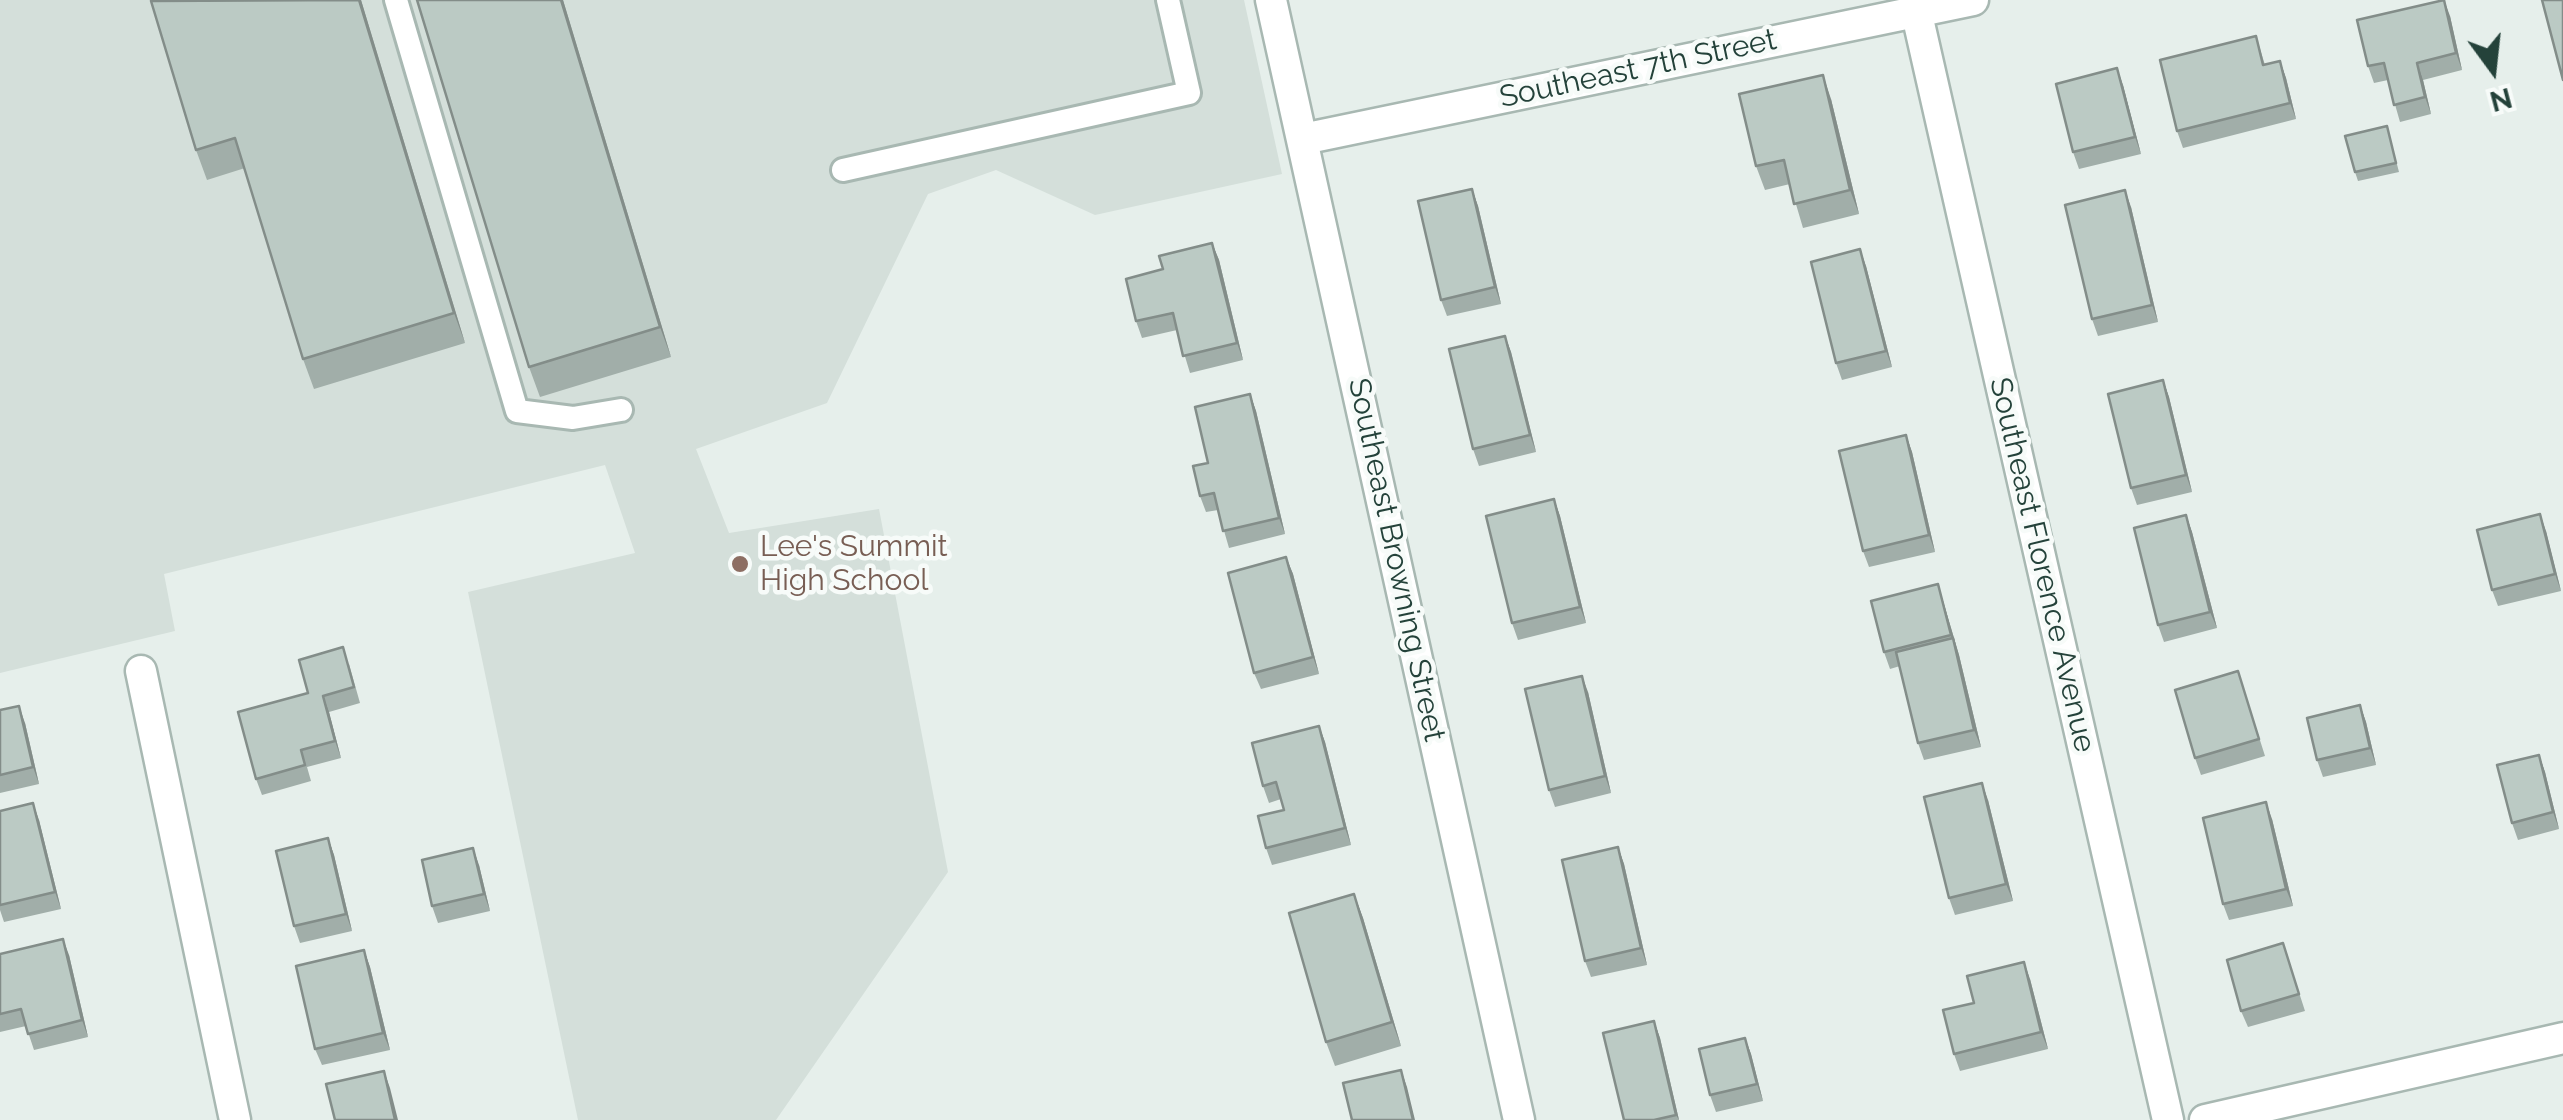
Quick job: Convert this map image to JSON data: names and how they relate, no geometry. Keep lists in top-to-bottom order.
{
  "streets": {
    "street": ["Southeast 7th Street", "Southeast Browning Street", "Southeast Florence Avenue"]
  },
  "crossings": [
    ["Southeast 7th Street", "Southeast Browning Street"],
    ["Southeast 7th Street", "Southeast Florence Avenue"]
  ],
  "places": ["Lee's Summit High School"],
  "north": "bottom"
}
